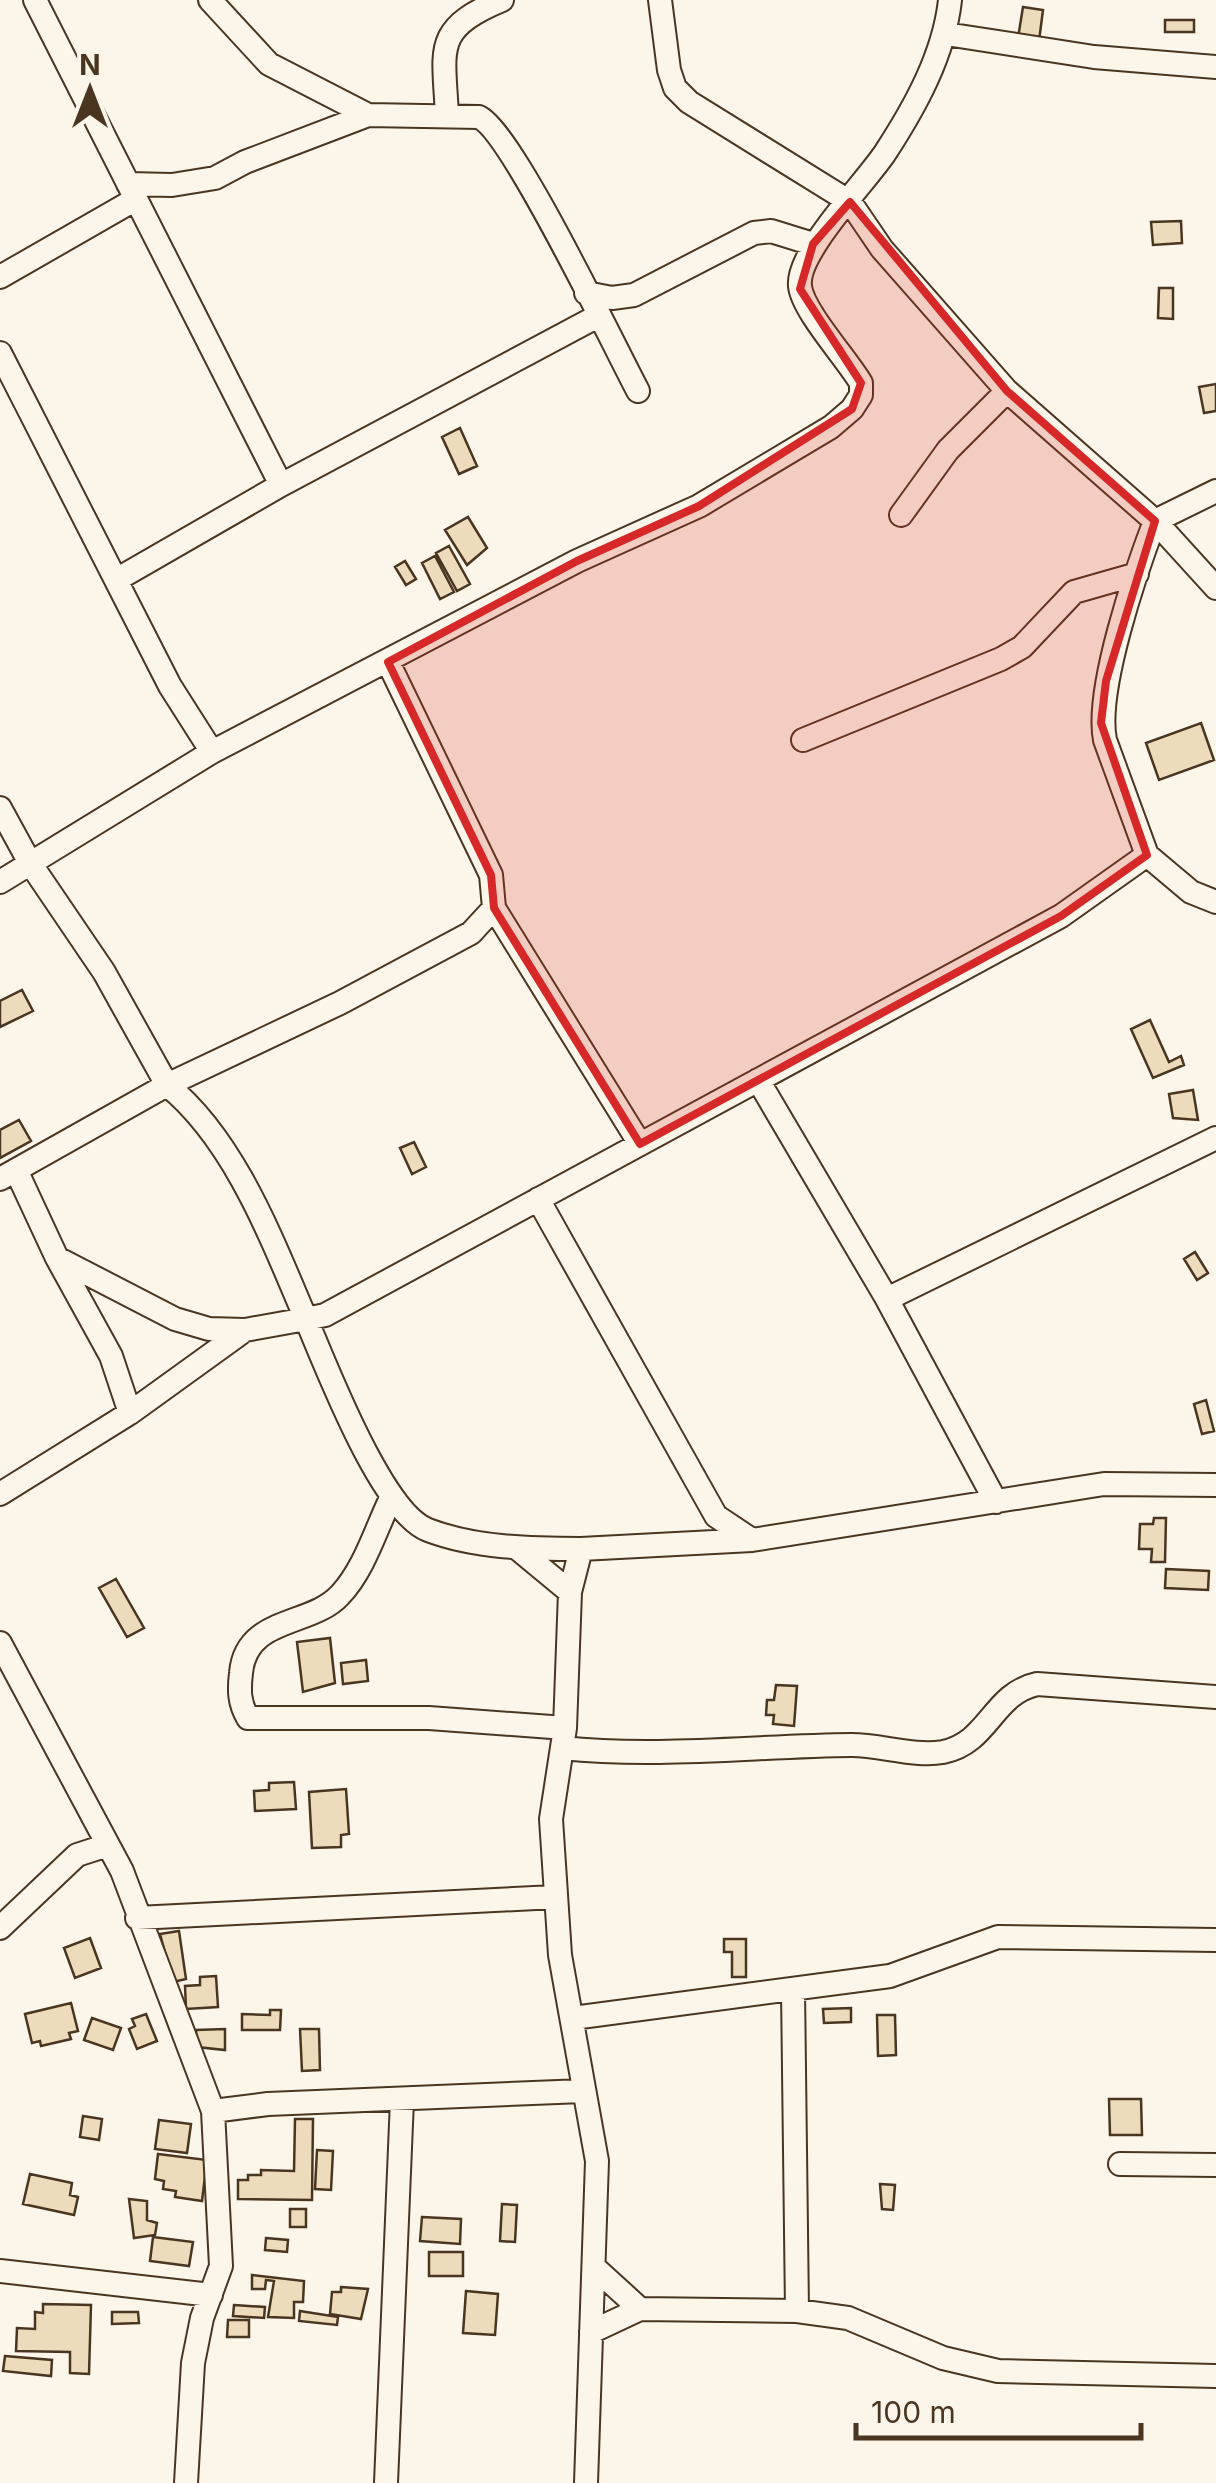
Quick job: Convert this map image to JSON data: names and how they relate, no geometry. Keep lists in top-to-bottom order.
{
  "scale_bar": "100 m",
  "north": "top"
}
